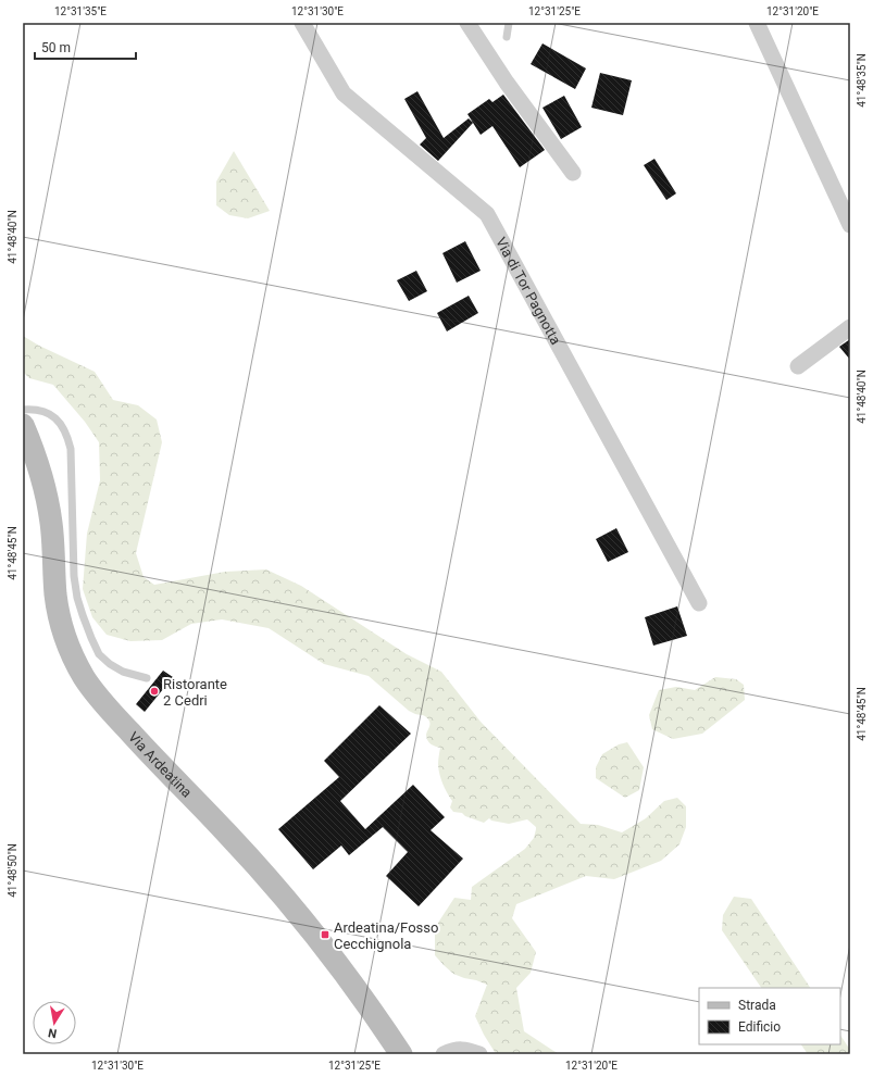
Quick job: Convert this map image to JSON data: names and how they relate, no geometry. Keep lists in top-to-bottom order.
{
  "streets": {
    "main road": ["Via Ardeatina"],
    "street": ["Via di Tor Pagnotta"]
  },
  "places": {
    "other": ["Ristorante 2 Cedri"],
    "transit": ["Ardeatina/Fosso Cecchignola"]
  },
  "legend": ["Strada", "Edificio"],
  "scale_bar": "50 m",
  "north": "bottom",
  "coordinates": [
    "12°31'35\"E",
    "12°31'30\"E",
    "12°31'25\"E",
    "12°31'20\"E",
    "41°48'35\"N",
    "41°48'40\"N",
    "41°48'45\"N",
    "41°48'50\"N"
  ]
}
